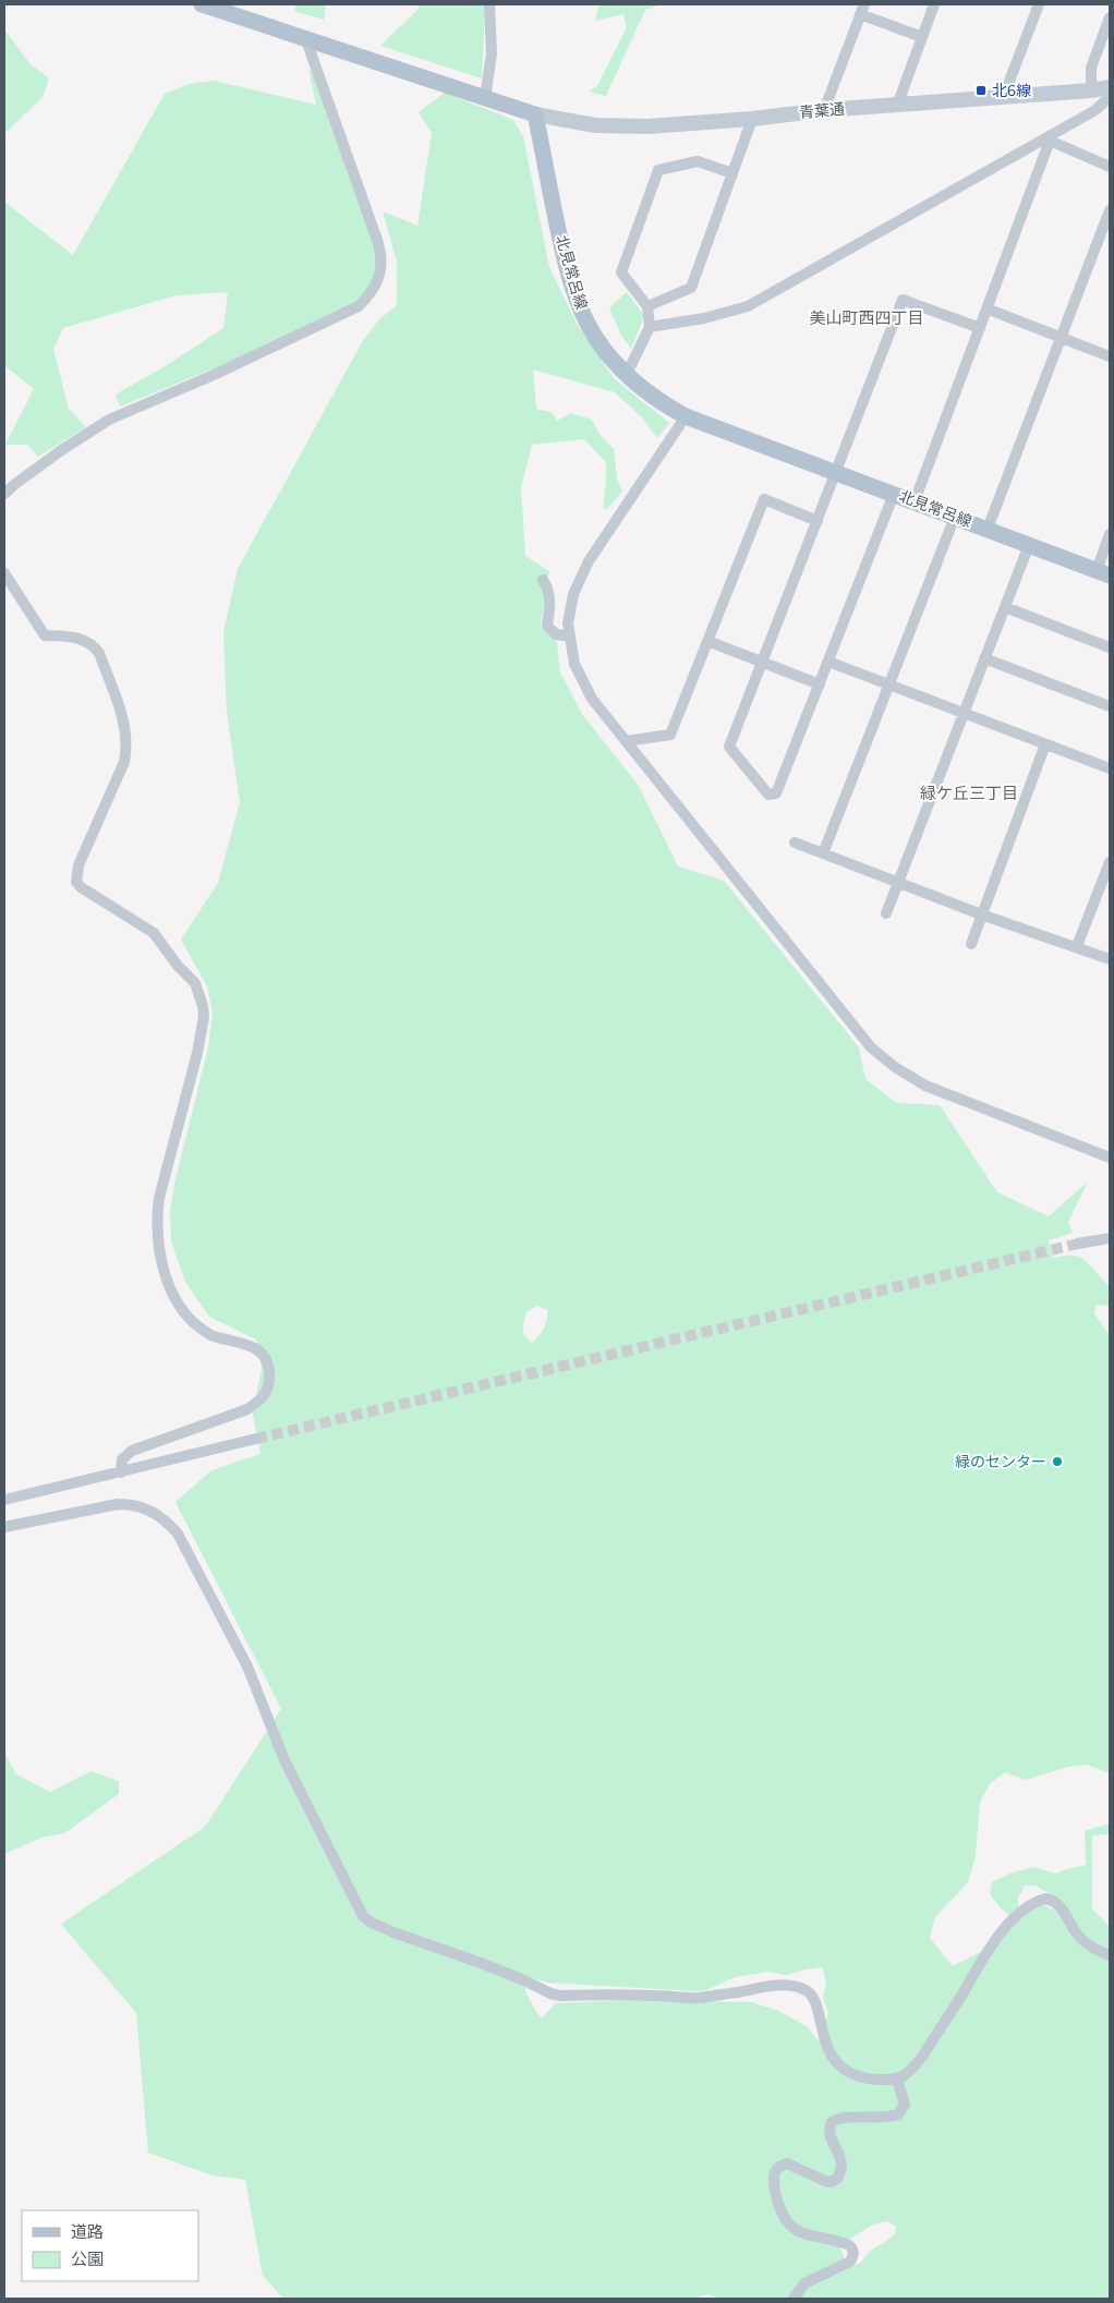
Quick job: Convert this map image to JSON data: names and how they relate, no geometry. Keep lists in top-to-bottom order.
{
  "streets": {
    "main road": ["北見常呂線"],
    "street": ["青葉通"]
  },
  "crossings": [
    ["青葉通", "北見常呂線"]
  ],
  "districts": ["美山町西四丁目", "緑ケ丘三丁目"],
  "places": {
    "transit": ["北6線"],
    "other": ["緑のセンター"]
  },
  "legend": ["道路", "公園"]
}
